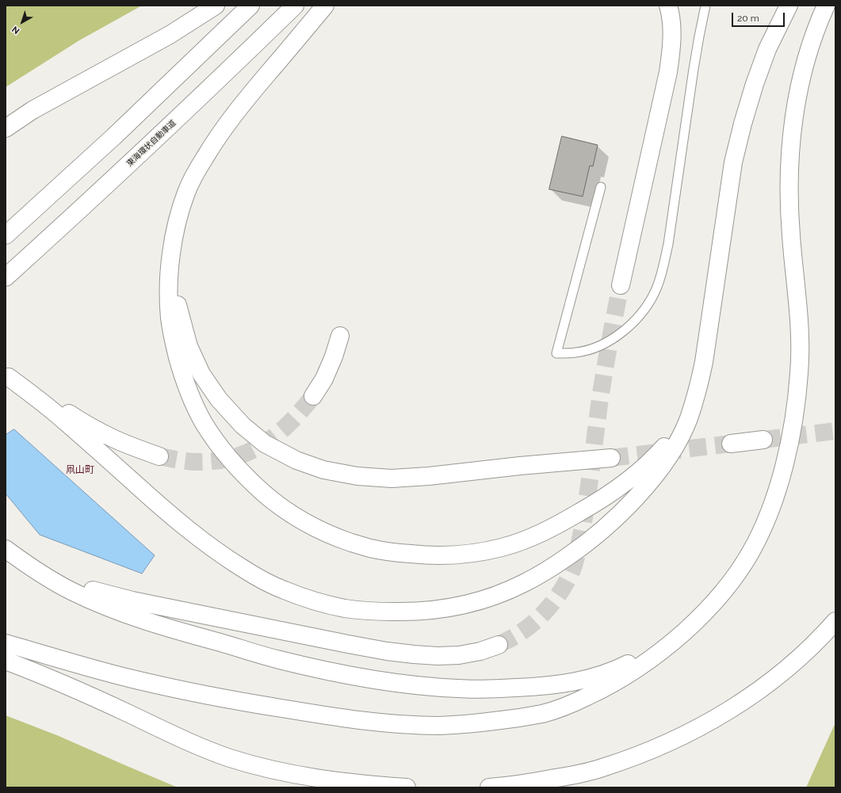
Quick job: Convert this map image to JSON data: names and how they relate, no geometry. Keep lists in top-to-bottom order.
{
  "streets": {
    "highway": ["東海環状自動車道"]
  },
  "districts": ["凧山町"],
  "scale_bar": "20 m",
  "north": "bottom left"
}
